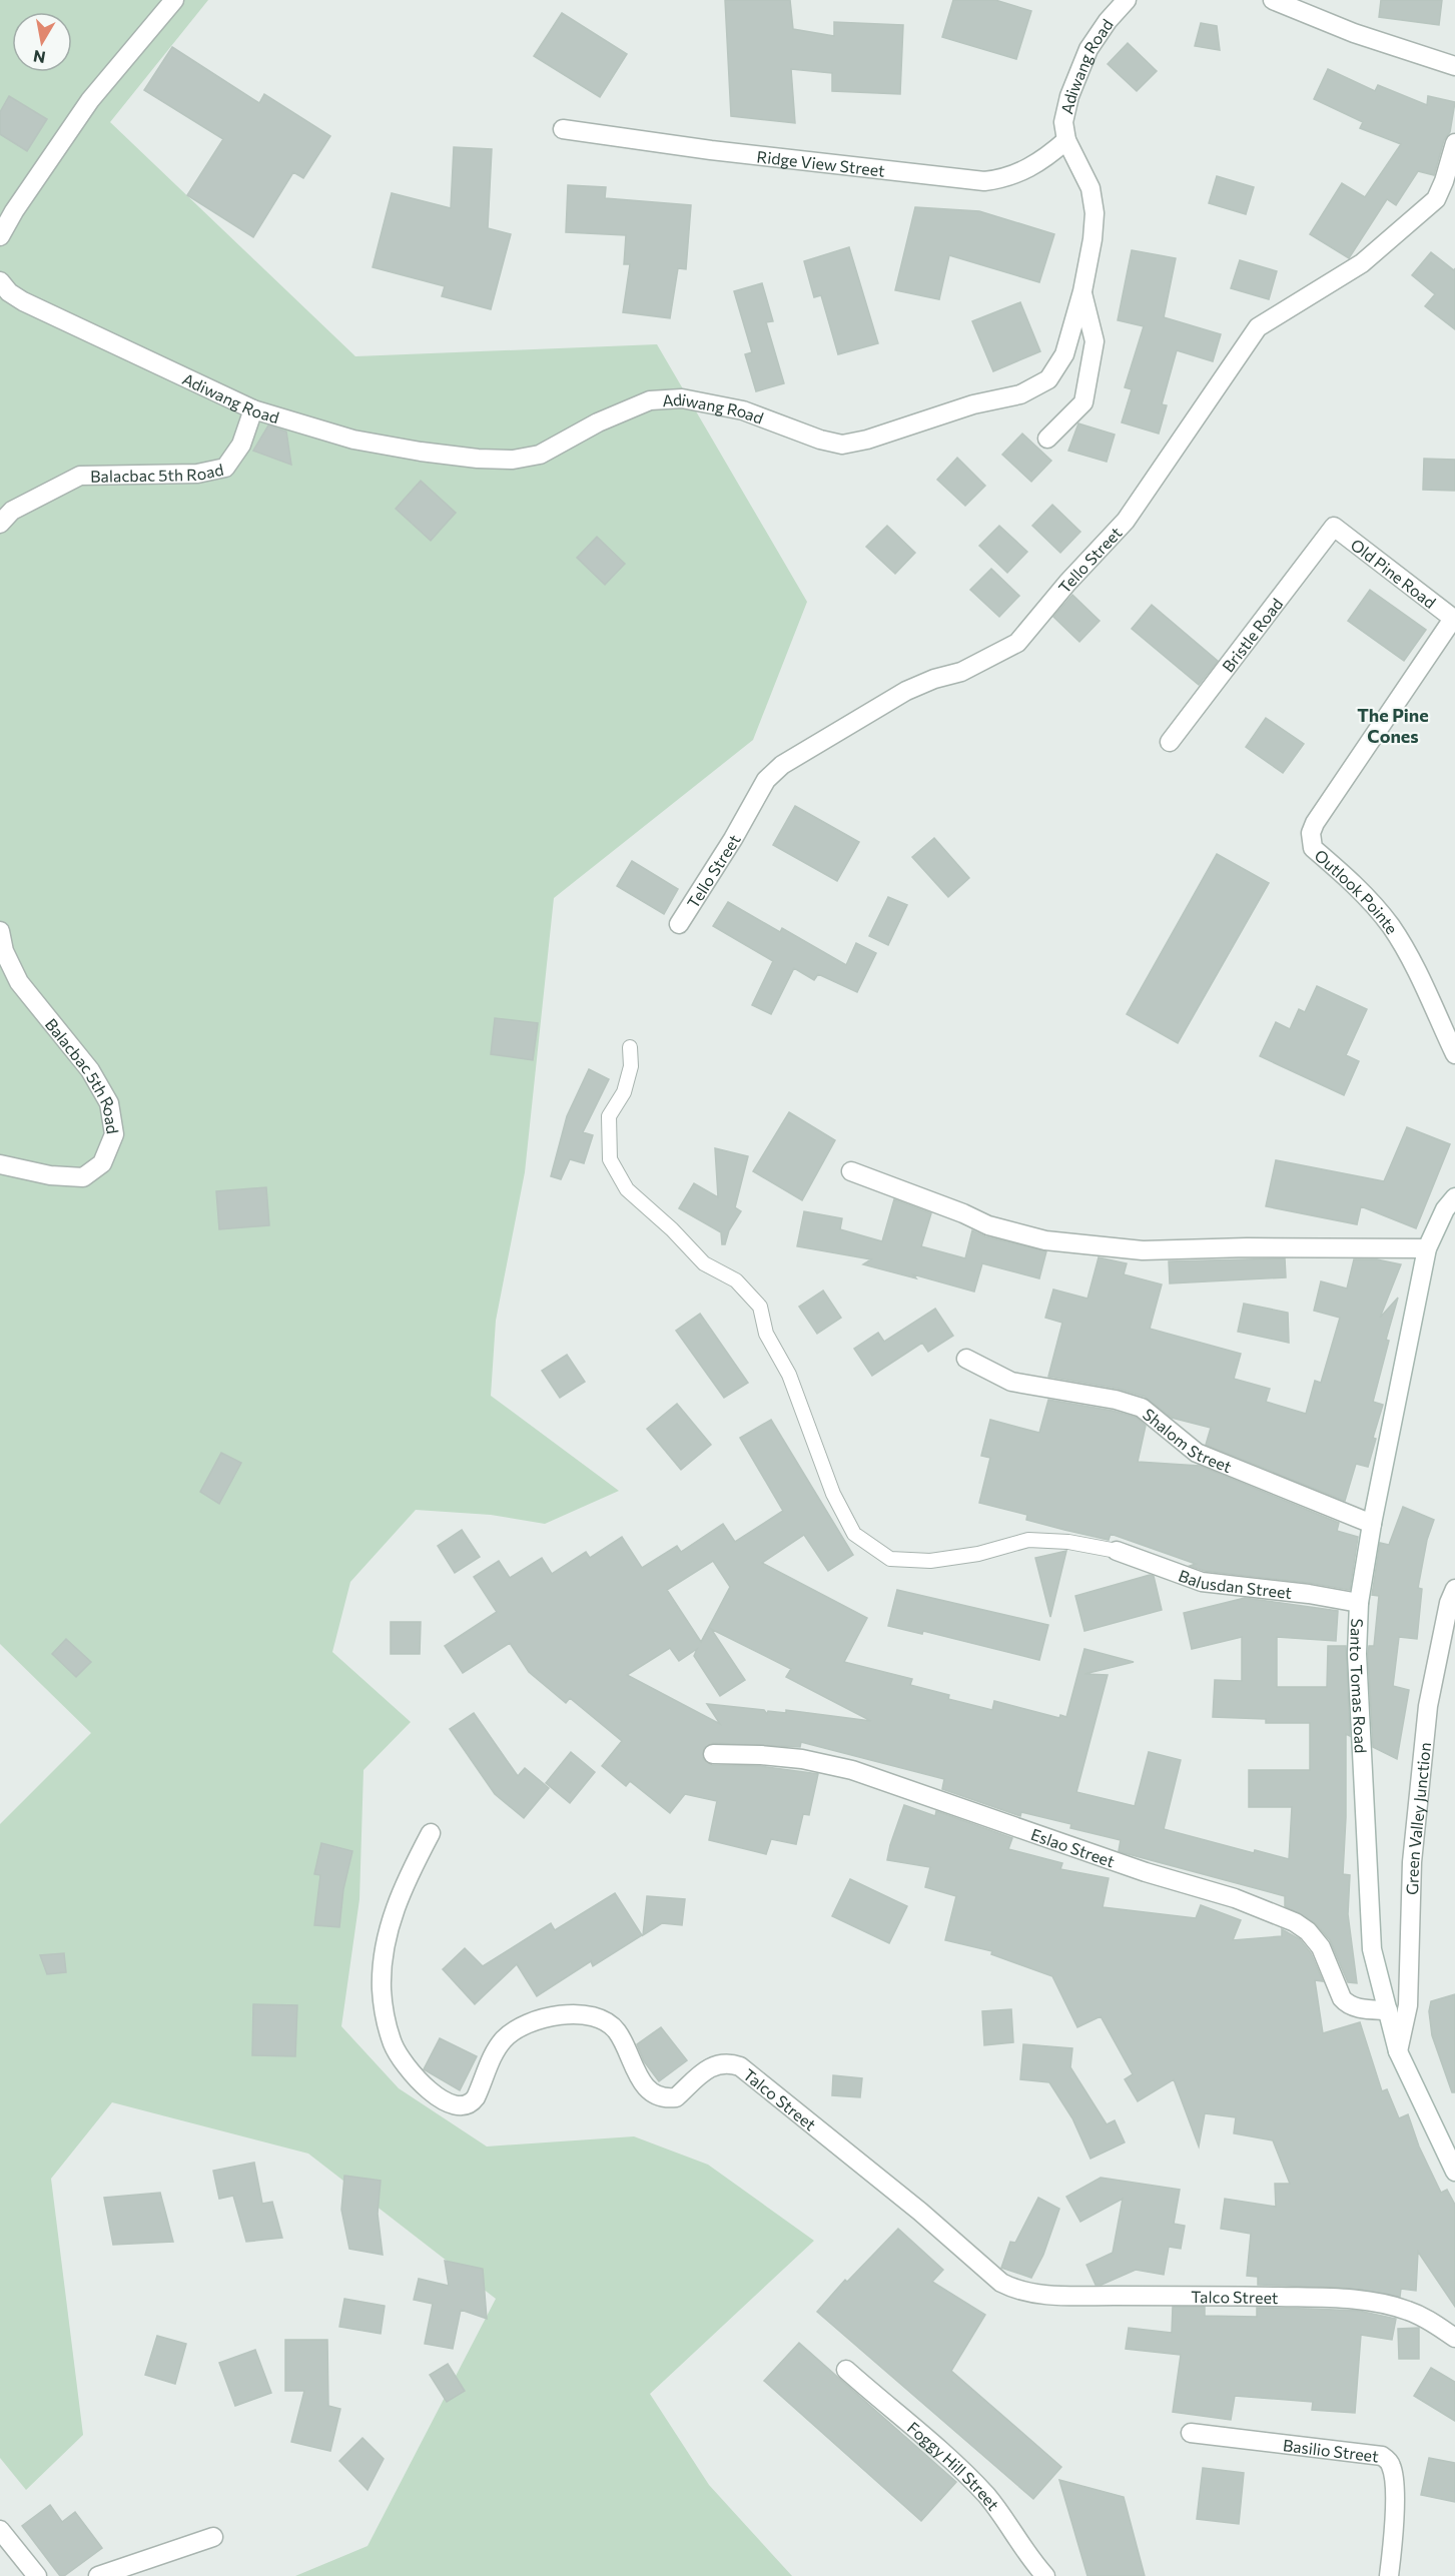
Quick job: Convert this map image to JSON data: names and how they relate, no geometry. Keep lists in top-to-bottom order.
{
  "streets": {
    "street": [
      "Adiwang Road",
      "Ridge View Street",
      "Balacbac 5th Road",
      "Tello Street",
      "Old Pine Road",
      "Bristle Road",
      "Outlook Pointe",
      "Shalom Street",
      "Balusdan Street",
      "Santo Tomas Road",
      "Green Valley Junction",
      "Eslao Street",
      "Talco Street",
      "Basilio Street",
      "Foggy Hill Street"
    ]
  },
  "crossings": [
    ["Adiwang Road", "Ridge View Street"],
    ["Adiwang Road", "Balacbac 5th Road"],
    ["Old Pine Road", "Bristle Road"],
    ["Old Pine Road", "Outlook Pointe"],
    ["Shalom Street", "Santo Tomas Road"],
    ["Balusdan Street", "Santo Tomas Road"],
    ["Santo Tomas Road", "Green Valley Junction"],
    ["Santo Tomas Road", "Eslao Street"]
  ],
  "districts": ["The Pine Cones"],
  "north": "bottom"
}
